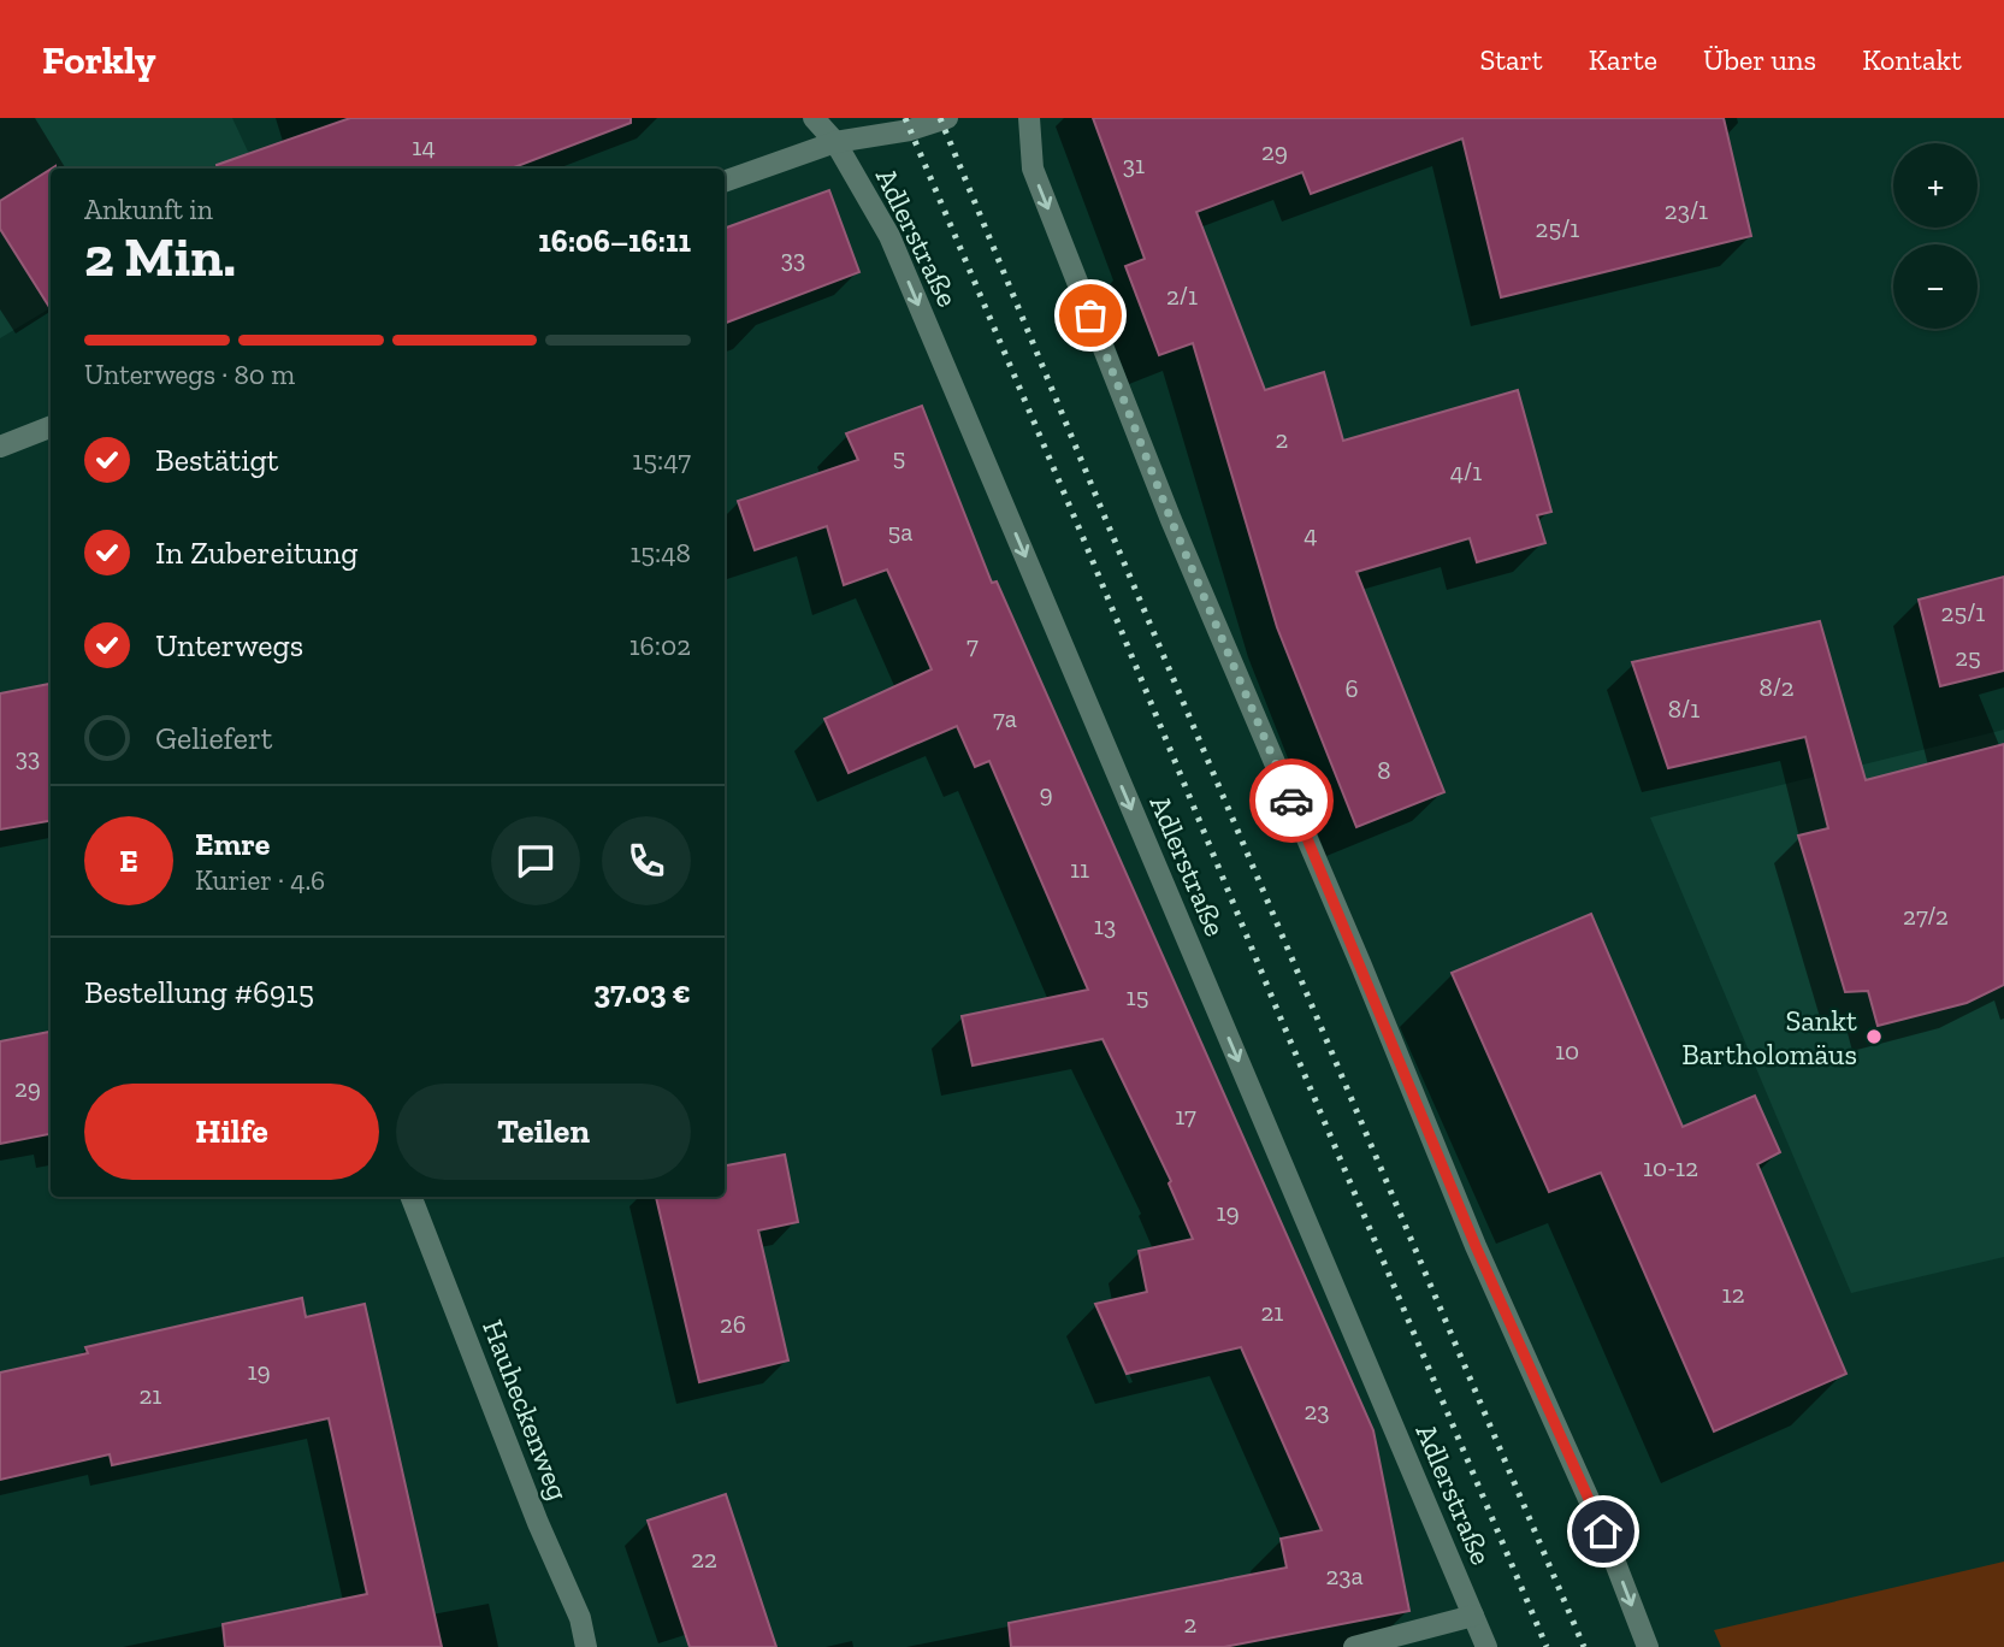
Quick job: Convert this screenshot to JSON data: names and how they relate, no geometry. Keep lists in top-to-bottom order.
{
  "streets": {
    "street": ["Adlerstraße", "Hauheckenweg"]
  },
  "places": ["Sankt Bartholomäus"],
  "house_numbers": [
    "14",
    "29",
    "31",
    "23/1",
    "25/1",
    "33",
    "2/1",
    "2",
    "5",
    "4/1",
    "5a",
    "4",
    "25/1",
    "7",
    "25",
    "8/2",
    "6",
    "8/1",
    "7a",
    "33",
    "8",
    "9",
    "11",
    "27/2",
    "13",
    "15",
    "10",
    "29",
    "17",
    "10-12",
    "19",
    "12",
    "21",
    "26",
    "19",
    "21",
    "23",
    "22",
    "23a",
    "2"
  ],
  "page": {
    "header": "Forkly",
    "nav": [
      "Start",
      "Karte",
      "Über uns",
      "Kontakt"
    ],
    "map_buttons": ["+", "−"],
    "heading": ["2 Min.", "Ankunft in", "16:06–16:11"],
    "panel": [
      "Emre",
      "Kurier · 4.6",
      "Bestellung #6915",
      "37.03 €"
    ],
    "bar": "Unterwegs · 80 m",
    "list": [
      ["Bestätigt", "15:47"],
      ["In Zubereitung", "15:48"],
      ["Unterwegs", "16:02"],
      "Geliefert"
    ],
    "round": "E",
    "buttons": ["Hilfe", "Teilen"]
  }
}
